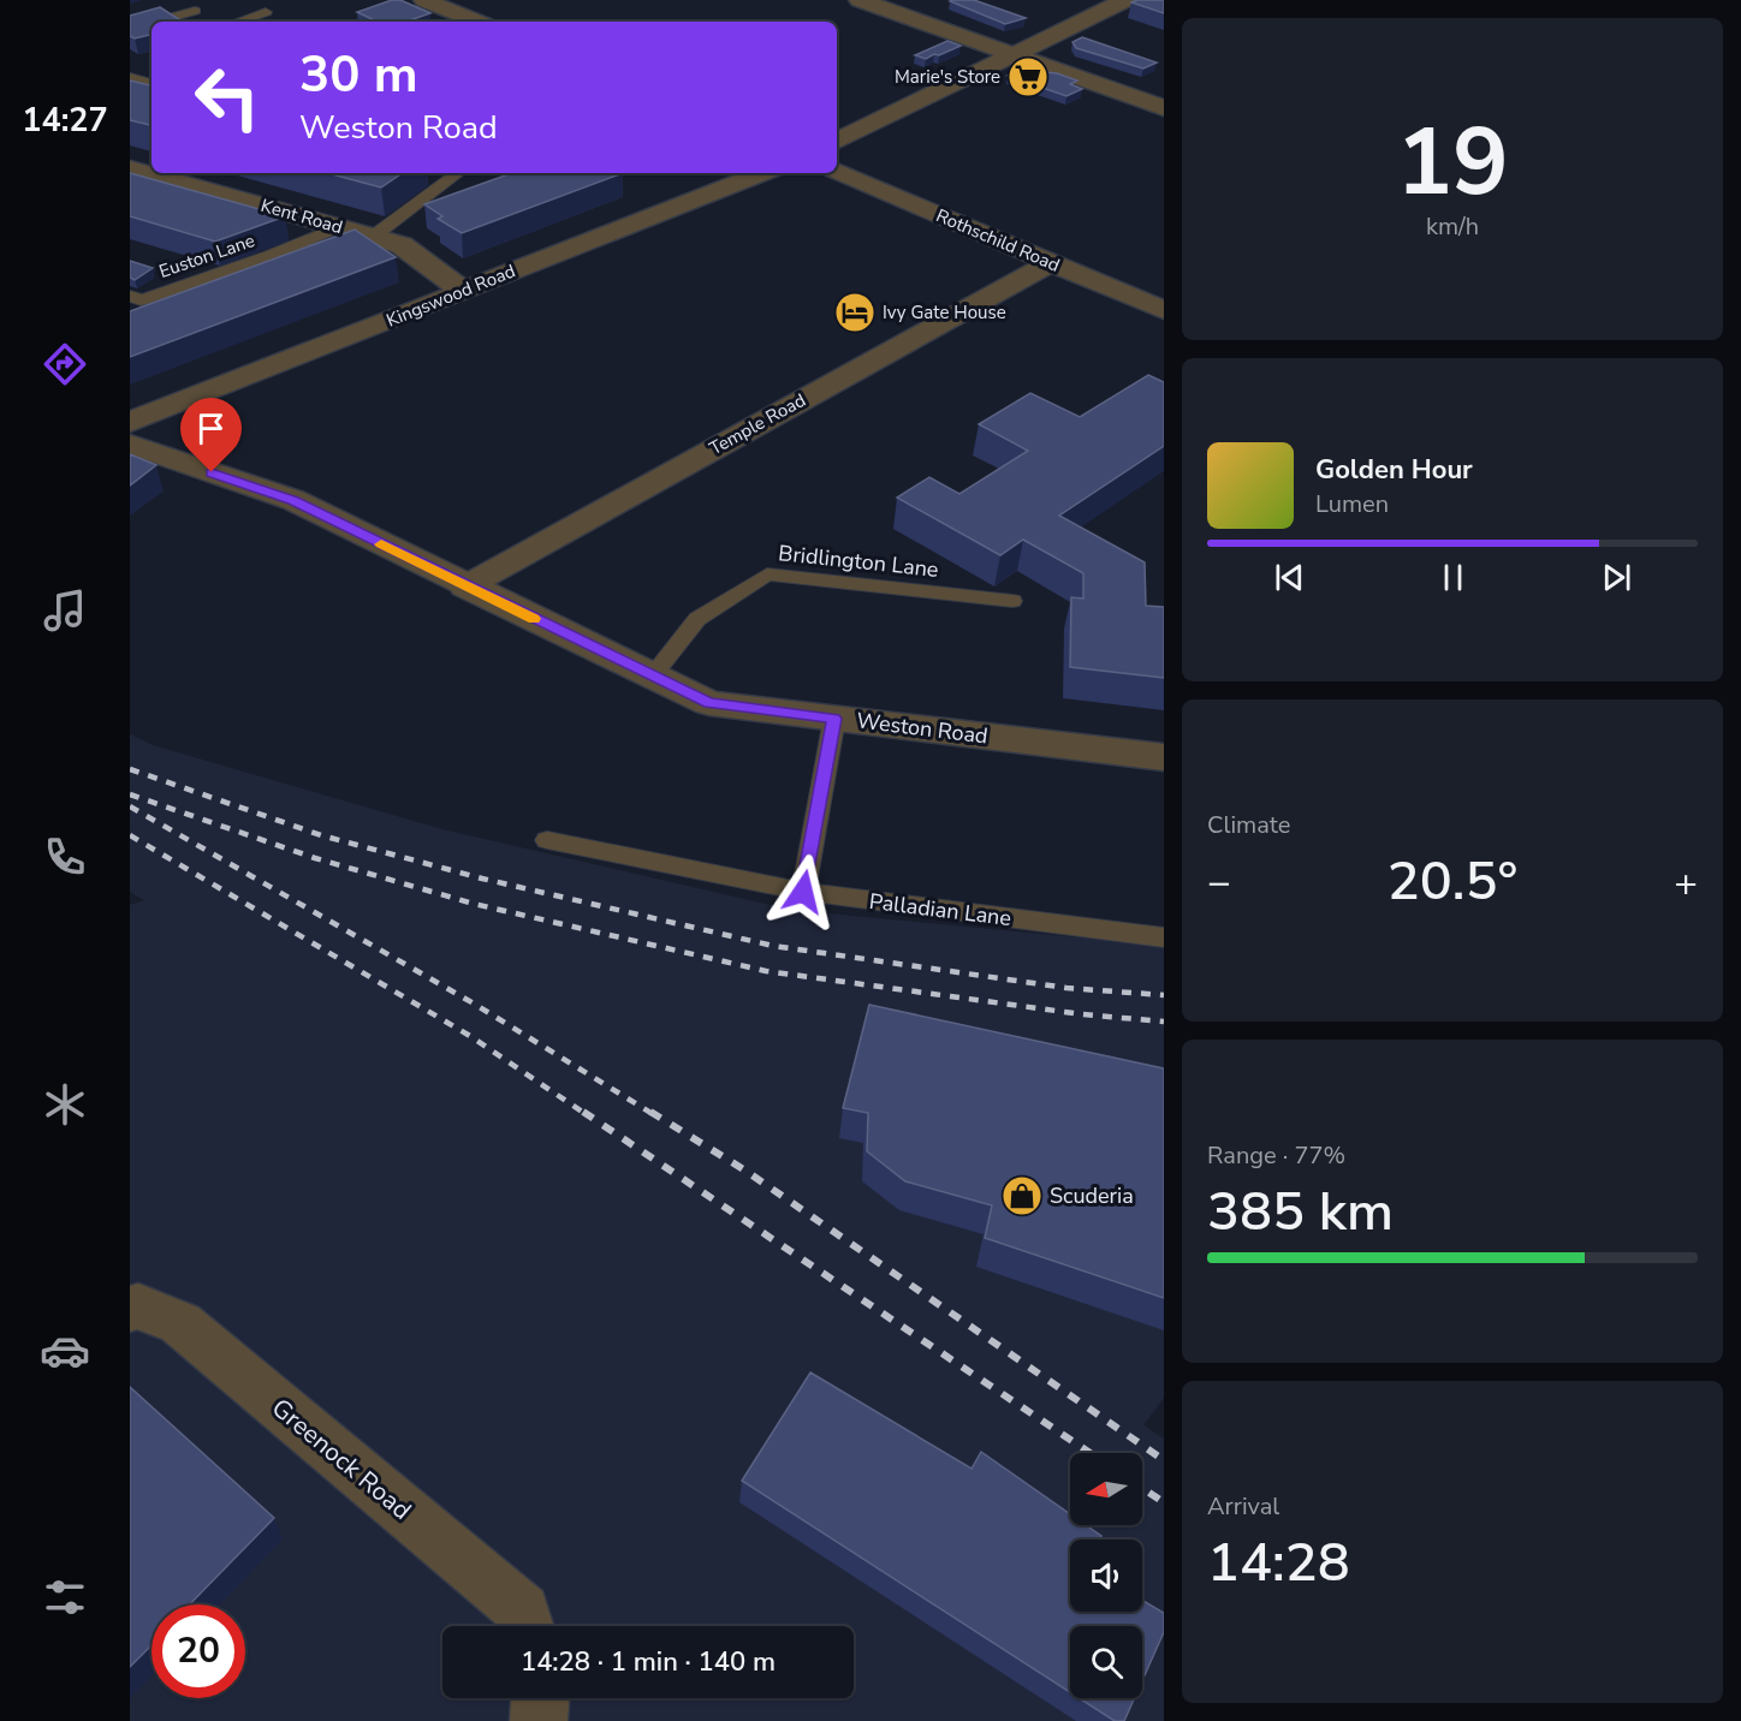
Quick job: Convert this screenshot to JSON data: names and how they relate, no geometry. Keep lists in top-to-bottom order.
{
  "streets": {
    "street": [
      "Kent Road",
      "Rothschild Road",
      "Kingswood Road",
      "Temple Road",
      "Weston Road",
      "Greenock Road"
    ],
    "lane": ["Euston Lane", "Bridlington Lane", "Palladian Lane"]
  },
  "crossings": [
    ["Kent Road", "Euston Lane"],
    ["Kent Road", "Kingswood Road"],
    ["Rothschild Road", "Temple Road"],
    ["Temple Road", "Weston Road"],
    ["Bridlington Lane", "Weston Road"]
  ],
  "places": {
    "supermarket": ["Marie's Store"],
    "hotel": ["Ivy Gate House"],
    "shop": ["Scuderia"]
  },
  "north": "left",
  "page": {
    "tabs": "14:27",
    "tile": [
      ["19", "km/h"],
      "Climate",
      ["Range · 77%", "385 km"],
      ["Arrival", "14:28"]
    ],
    "turn": ["30 m", "Weston Road"],
    "song": ["Golden Hour", "Lumen"],
    "heat": ["−", "20.5°", "+"],
    "limit": "20",
    "trip": "14:28 · 1 min · 140 m"
  }
}
